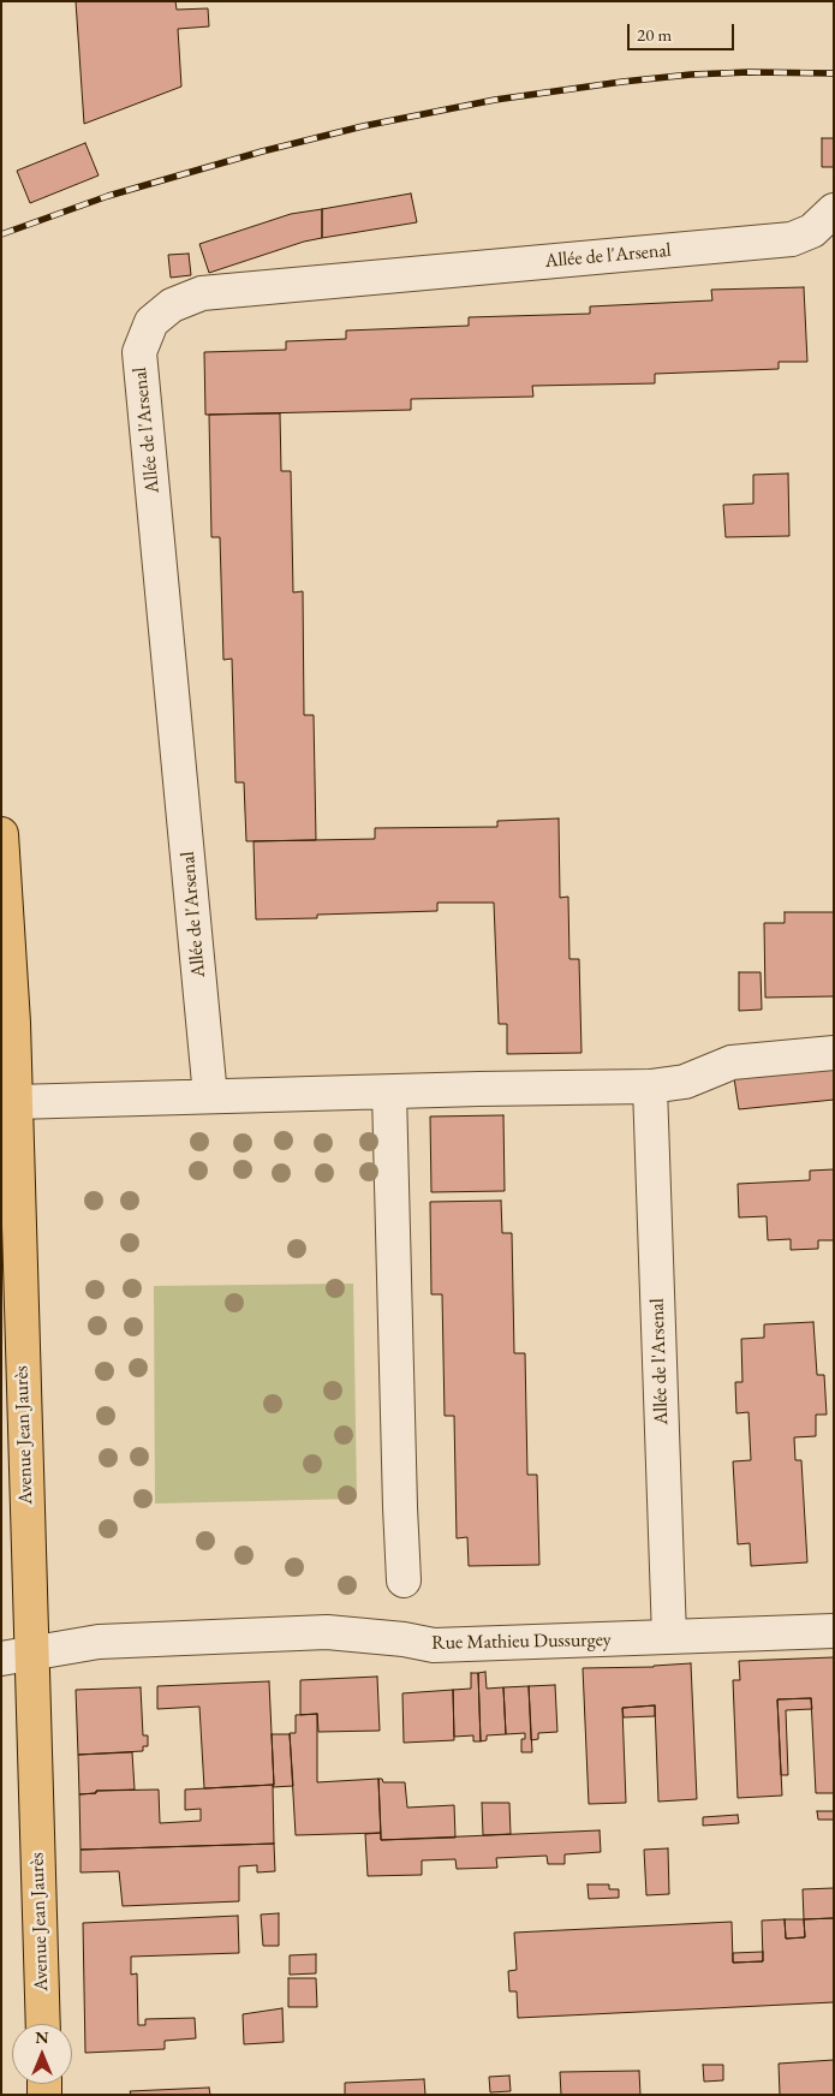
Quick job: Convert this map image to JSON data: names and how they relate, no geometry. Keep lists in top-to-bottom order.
{
  "streets": {
    "main road": ["Avenue Jean Jaurès"],
    "street": ["Allée de l'Arsenal", "Rue Mathieu Dussurgey"]
  },
  "crossings": [
    ["Allée de l'Arsenal", "Rue Mathieu Dussurgey"],
    ["Avenue Jean Jaurès", "Rue Mathieu Dussurgey"]
  ],
  "scale_bar": "20 m",
  "north": "top"
}
